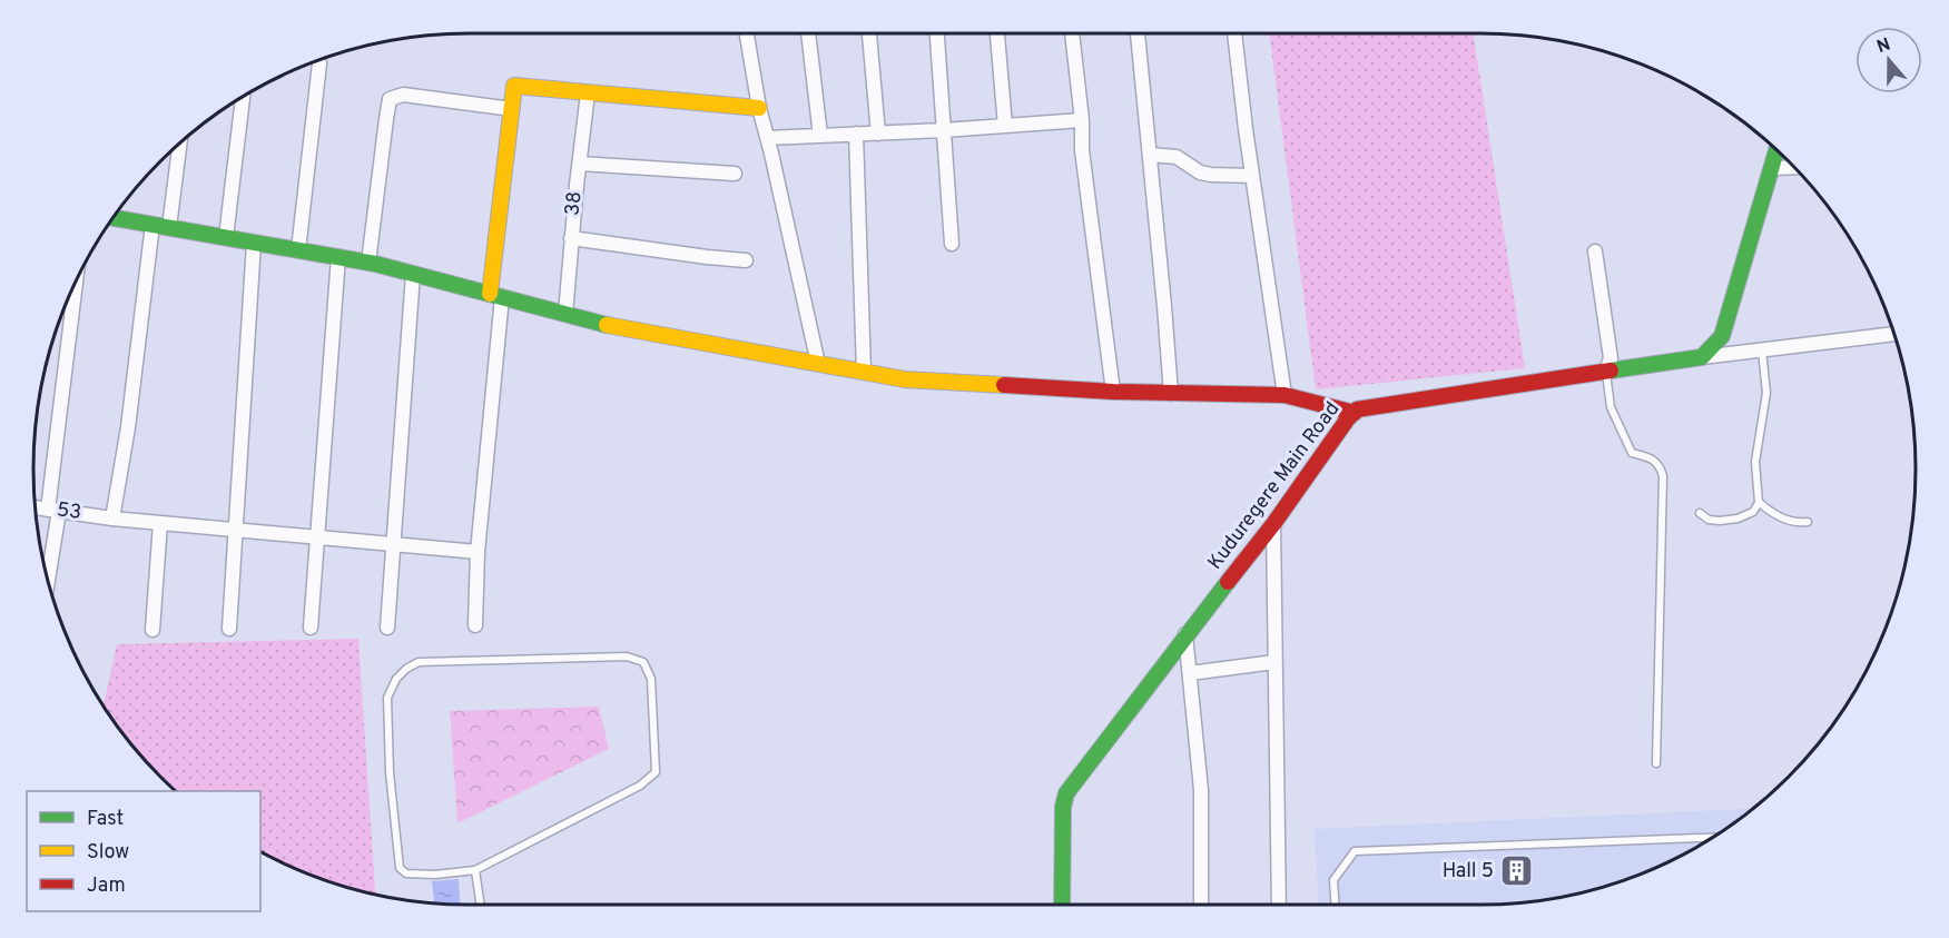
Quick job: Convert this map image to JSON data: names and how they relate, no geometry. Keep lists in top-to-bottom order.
{
  "streets": {
    "street": ["38", "Kuduregere Main Road", "53"]
  },
  "places": {
    "building": ["Hall 5"]
  },
  "legend": ["Fast", "Slow", "Jam"],
  "north": "top"
}
